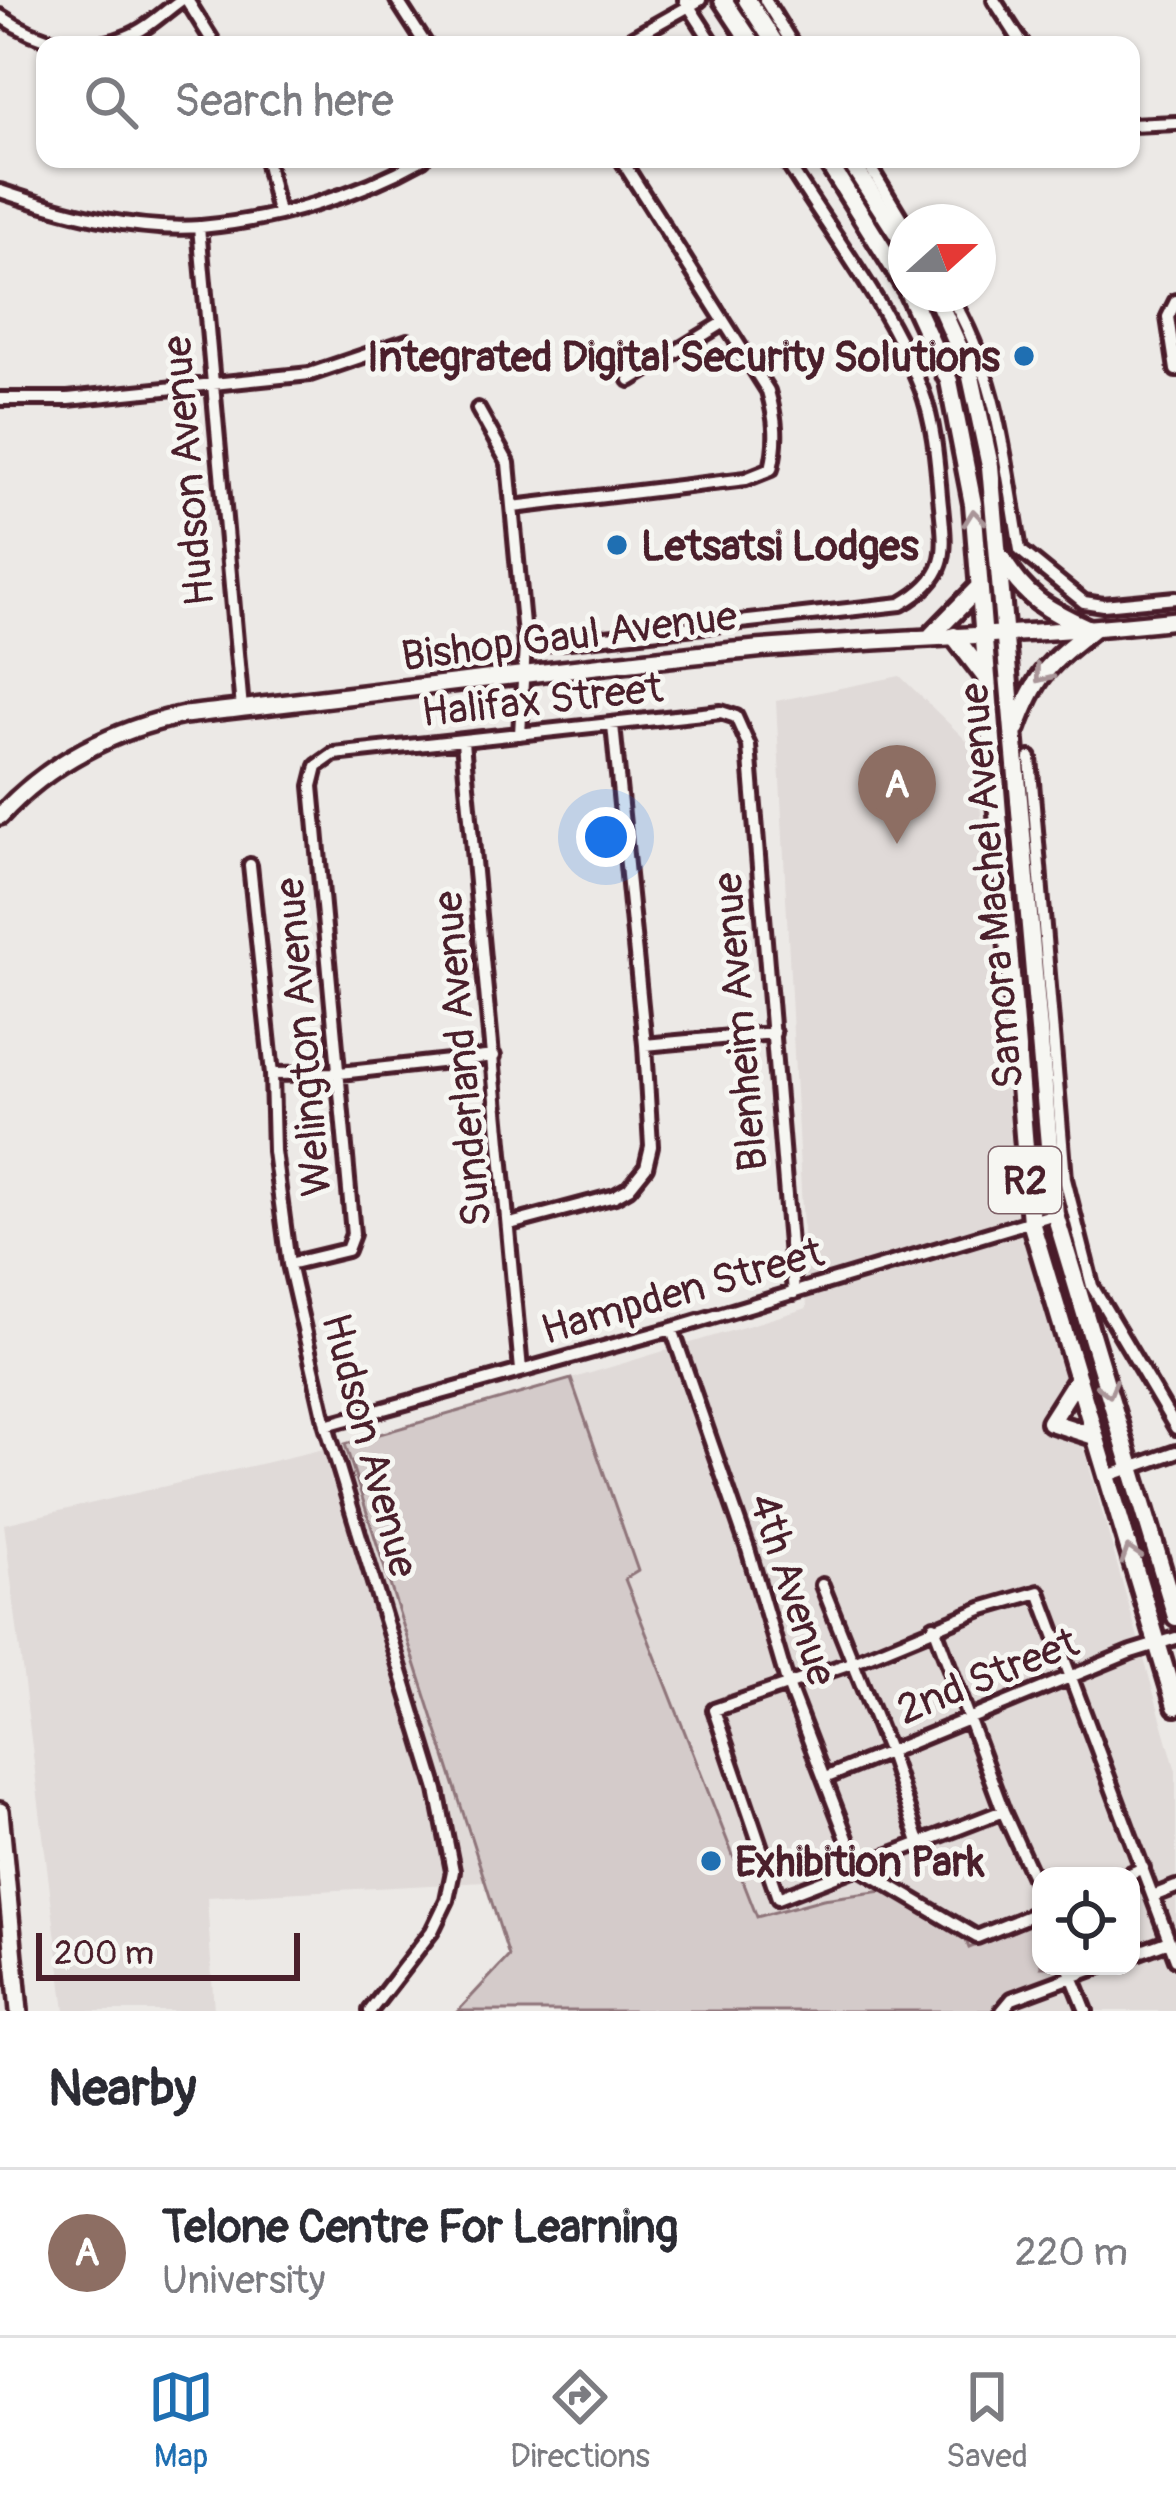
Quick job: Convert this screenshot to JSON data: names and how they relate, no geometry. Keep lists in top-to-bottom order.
{
  "streets": {
    "highway": ["Samora Machel Avenue", "R2"],
    "main road": ["Bishop Gaul Avenue"],
    "street": [
      "Hudson Avenue",
      "Halifax Street",
      "Blenheim Avenue",
      "Welington Avenue",
      "Sunderland Avenue",
      "Hampden Street",
      "4th Avenue",
      "2nd Street"
    ]
  },
  "crossings": [
    ["Hudson Avenue", "Bishop Gaul Avenue"],
    ["Hudson Avenue", "Welington Avenue"],
    ["Hudson Avenue", "Hampden Street"],
    ["Bishop Gaul Avenue", "Samora Machel Avenue"],
    ["Bishop Gaul Avenue", "R2"],
    ["Halifax Street", "Blenheim Avenue"],
    ["Halifax Street", "Welington Avenue"],
    ["Halifax Street", "Sunderland Avenue"],
    ["Samora Machel Avenue", "R2"],
    ["Samora Machel Avenue", "Hampden Street"],
    ["Samora Machel Avenue", "2nd Street"],
    ["Blenheim Avenue", "Hampden Street"],
    ["Sunderland Avenue", "Hampden Street"],
    ["Hampden Street", "4th Avenue"],
    ["4th Avenue", "2nd Street"]
  ],
  "places": ["Integrated Digital Security Solutions", "Letsatsi Lodges", "Exhibition Park"],
  "scale_bar": "200 m",
  "north": "right",
  "page": {
    "search": "Search here",
    "pins": "A",
    "scale": "200 m",
    "heading": "Nearby",
    "list": [
      {
        "mark": "A",
        "name": "Telone Centre For Learning",
        "note": "University",
        "value": "220 m"
      }
    ],
    "nav": ["Map", "Directions", "Saved"]
  }
}
